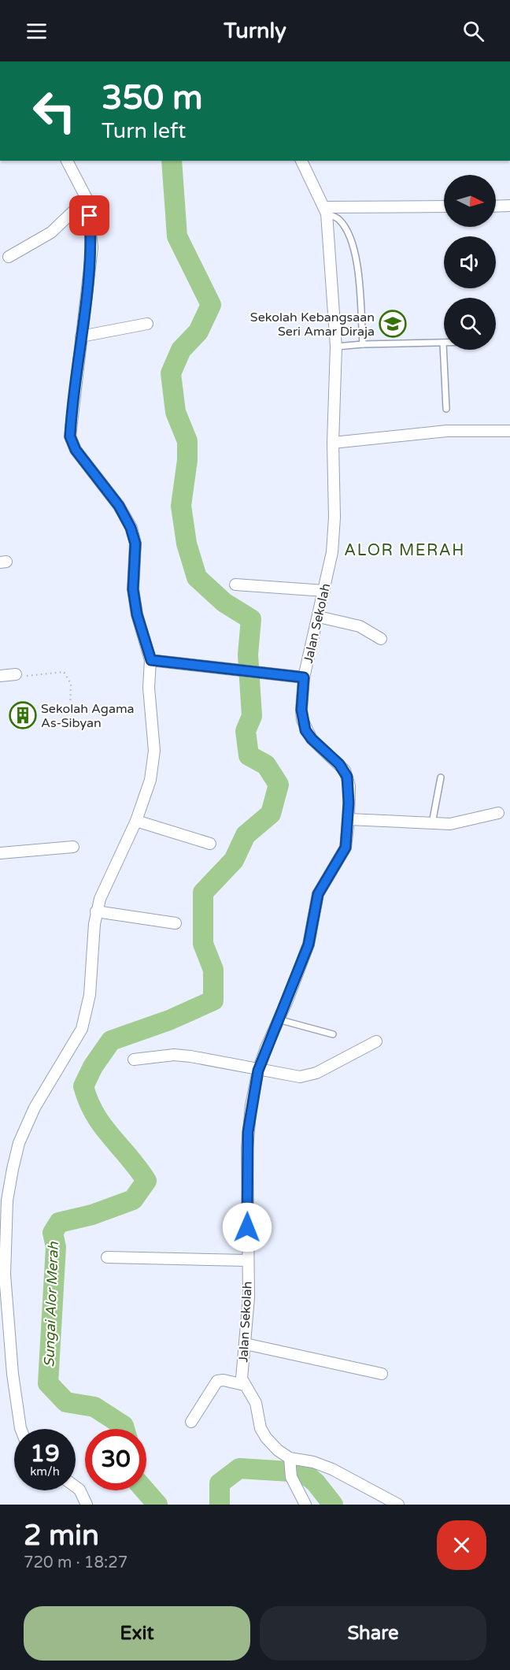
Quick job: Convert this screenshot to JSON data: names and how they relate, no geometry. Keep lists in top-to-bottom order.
{
  "streets": {
    "street": ["Jalan Sekolah"]
  },
  "districts": ["ALOR MERAH"],
  "water": ["Sungai Alor Merah"],
  "places": {
    "school or university": ["Sekolah Kebangsaan Seri Amar Diraja"],
    "building": ["Sekolah Agama As-Sibyan"]
  },
  "north": "right",
  "page": {
    "header": "Turnly",
    "turn": ["350 m", "Turn left"],
    "speed": "19 km/h",
    "limit": "30",
    "heading": ["2 min", "720 m · 18:27"],
    "buttons": ["Exit", "Share"]
  }
}
